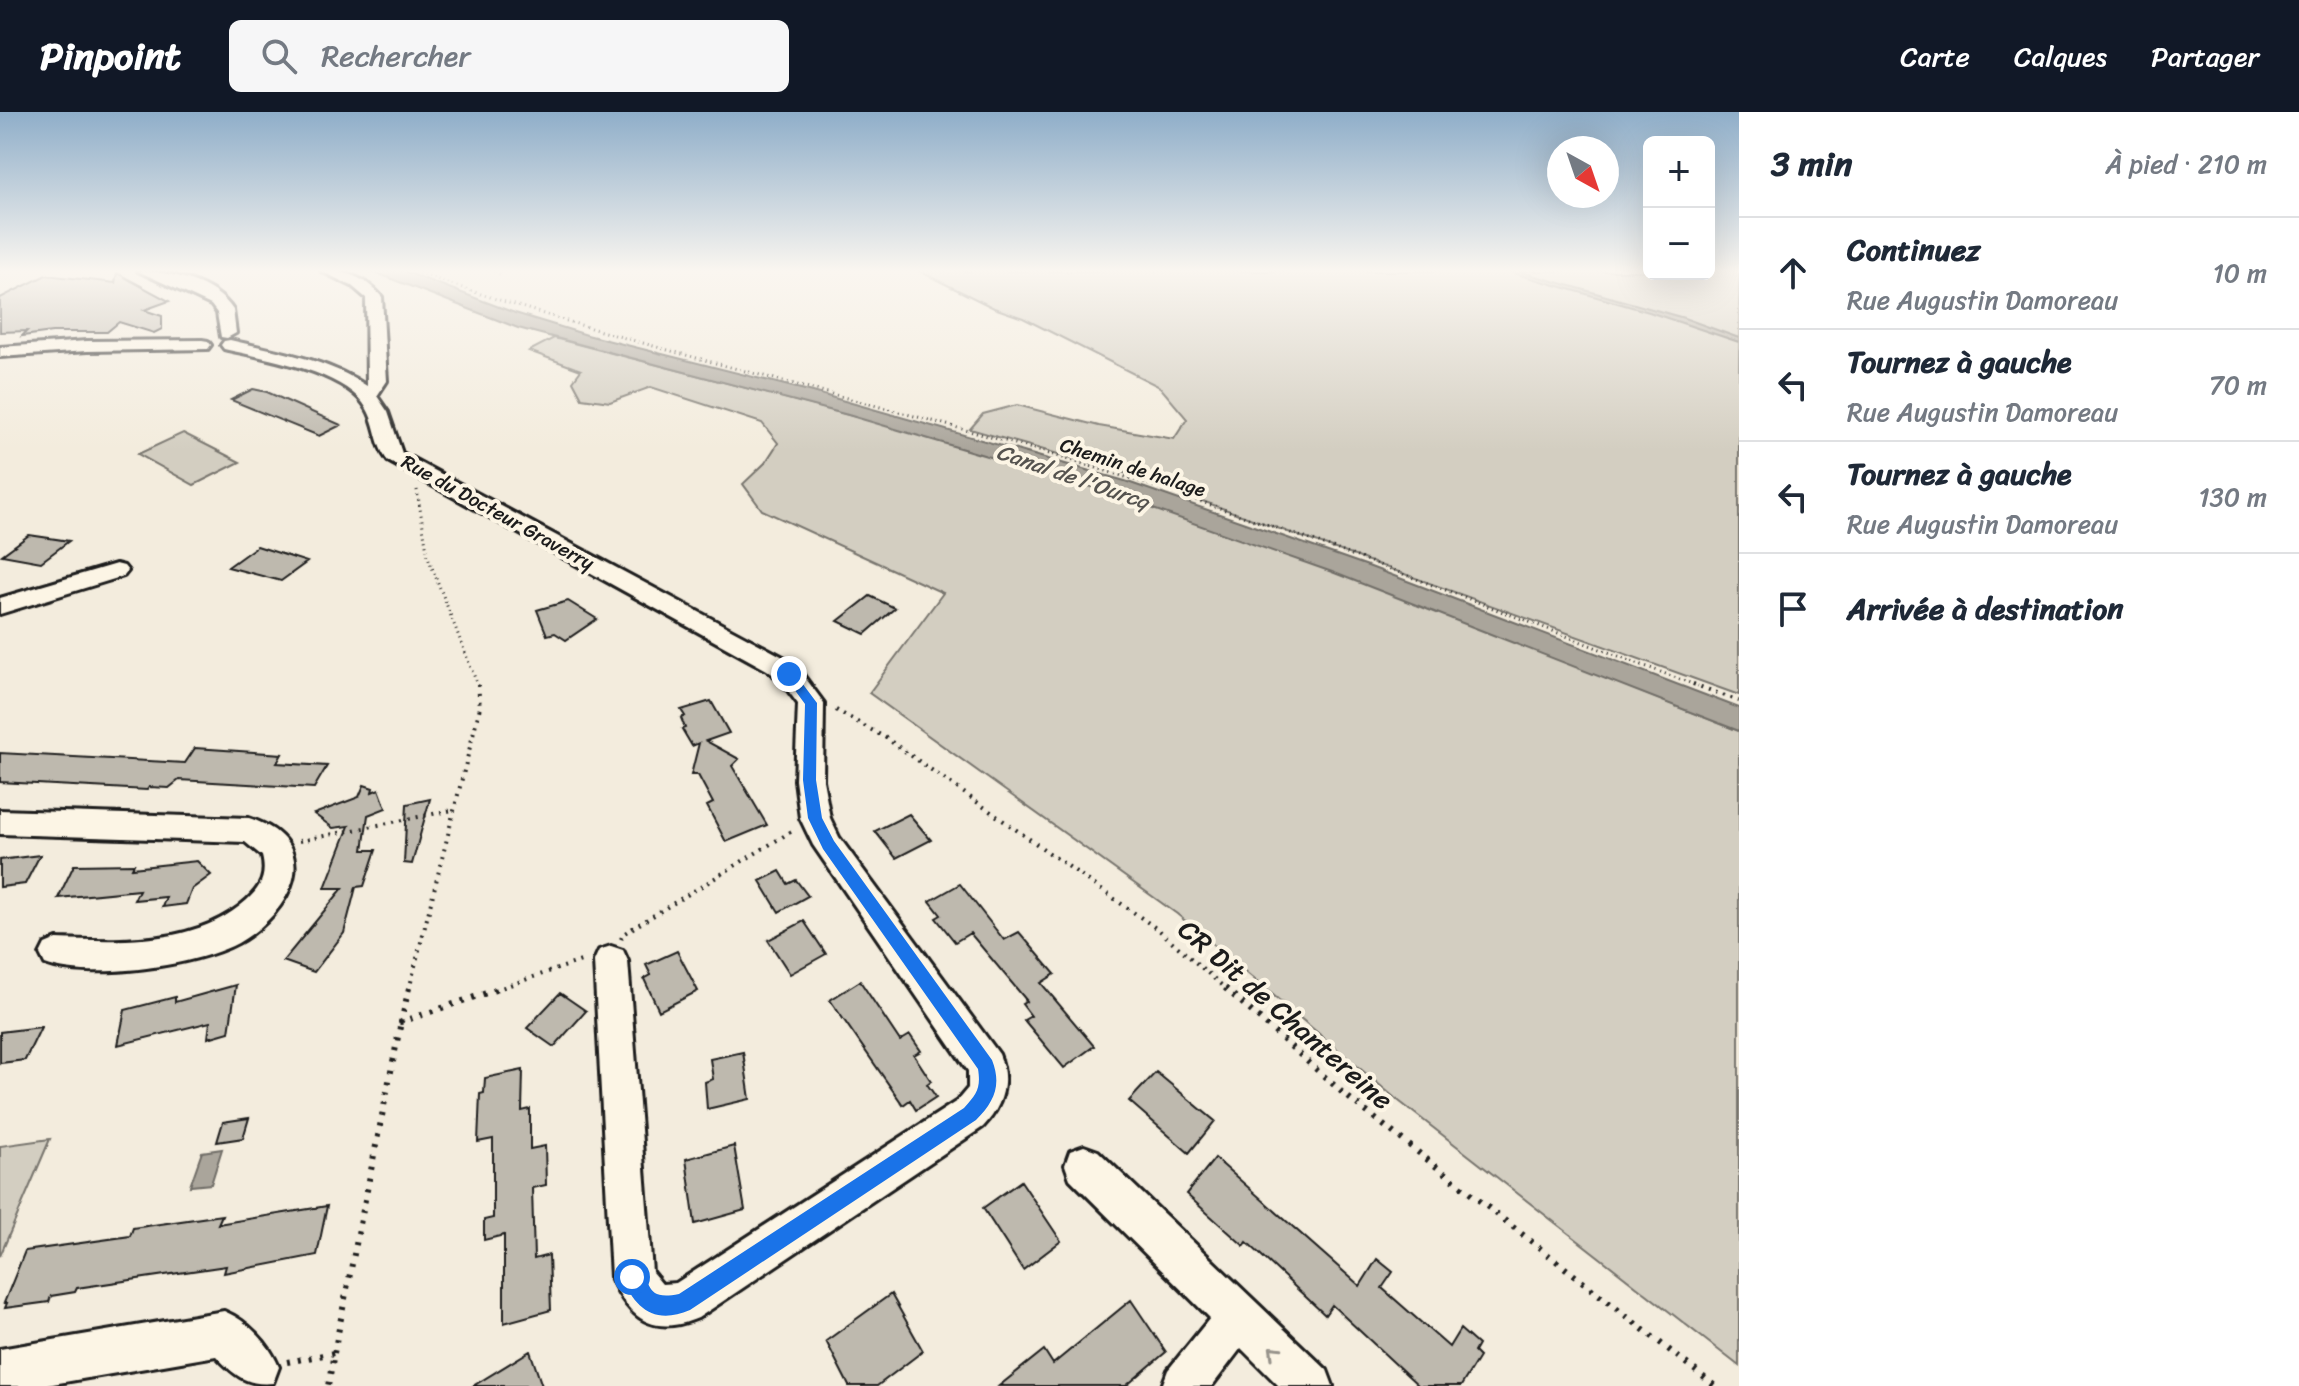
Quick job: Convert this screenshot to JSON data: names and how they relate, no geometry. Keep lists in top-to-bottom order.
{
  "streets": {
    "street": ["Rue du Docteur Graverry"],
    "path": ["Chemin de halage", "CR Dit de Chantereine"]
  },
  "crossings": [
    ["Rue du Docteur Graverry", "CR Dit de Chantereine"]
  ],
  "water": ["Canal de l'Ourcq"],
  "north": "bottom right",
  "page": {
    "header": "Pinpoint",
    "search": "Rechercher",
    "nav": ["Carte", "Calques", "Partager"],
    "heading": ["3 min", "À pied · 210 m"],
    "map_buttons": ["+", "−"],
    "list": [
      ["Continuez", "Rue Augustin Damoreau", "10 m"],
      ["Tournez à gauche", "Rue Augustin Damoreau", "70 m"],
      ["Tournez à gauche", "Rue Augustin Damoreau", "130 m"],
      "Arrivée à destination"
    ]
  }
}
